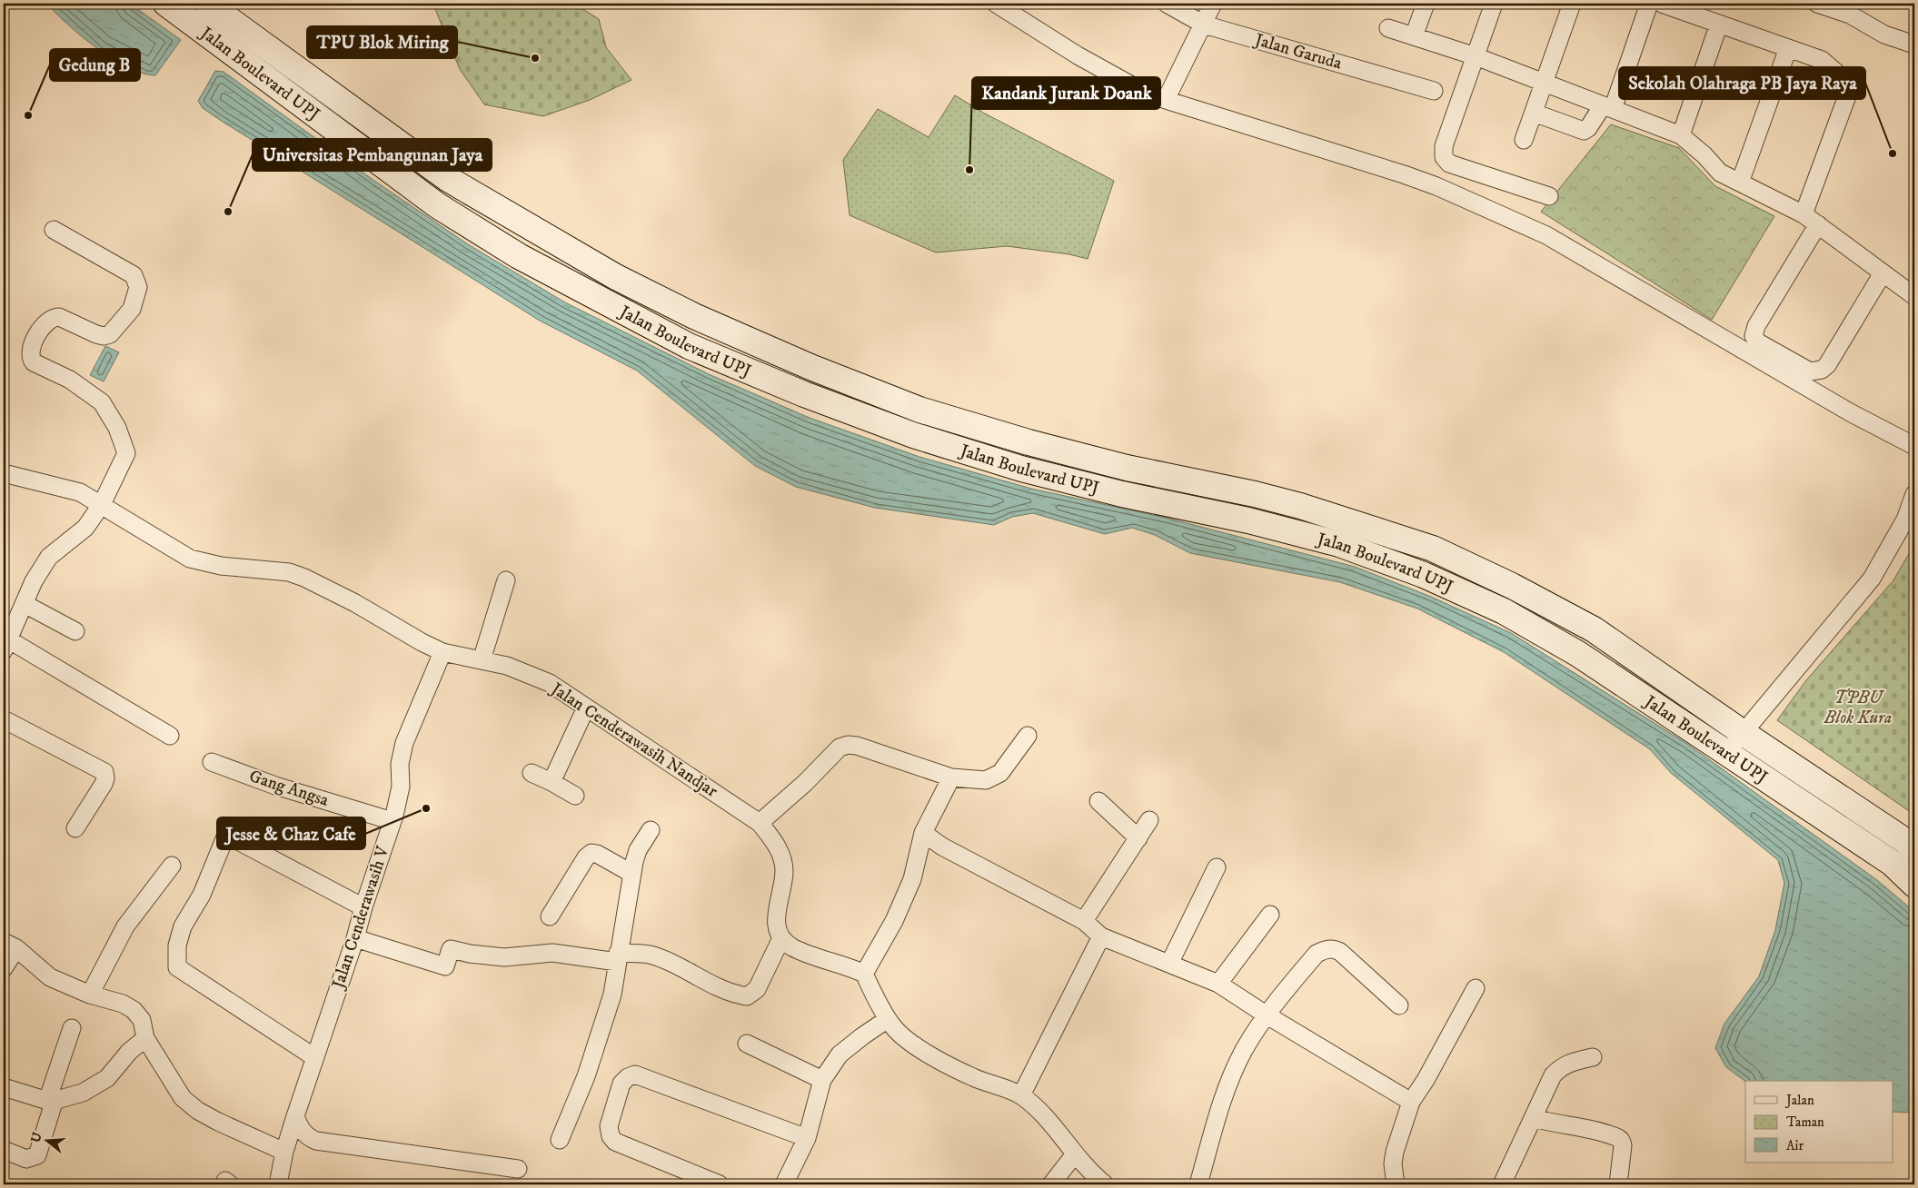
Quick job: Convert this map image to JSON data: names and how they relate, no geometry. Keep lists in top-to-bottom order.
{
  "streets": {
    "street": [
      "Jalan Garuda",
      "Jalan Boulevard UPJ",
      "Jalan Cenderawasih Nandjar",
      "Gang Angsa",
      "Jalan Cenderawasih V"
    ]
  },
  "crossings": [
    ["Jalan Cenderawasih Nandjar", "Jalan Cenderawasih V"],
    ["Gang Angsa", "Jalan Cenderawasih V"]
  ],
  "parks": ["TPBU Blok Kura"],
  "places": [
    "TPU Blok Miring",
    "Gedung B",
    "Sekolah Olahraga PB Jaya Raya",
    "Kandank Jurank Doank",
    "Universitas Pembangunan Jaya",
    "Jesse & Chaz Cafe"
  ],
  "legend": ["Jalan", "Taman", "Air"],
  "north": "left"
}
